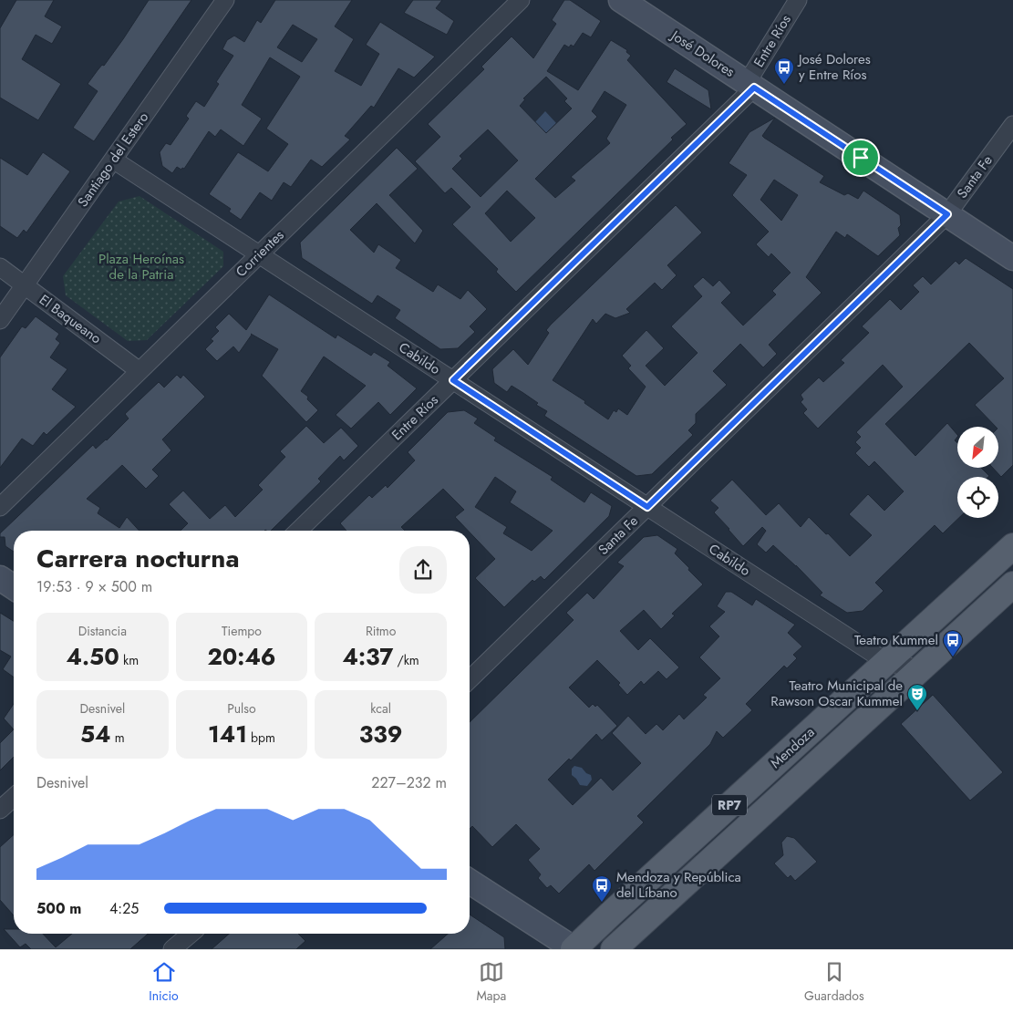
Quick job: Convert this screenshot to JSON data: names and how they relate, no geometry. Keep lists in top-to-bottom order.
{
  "streets": {
    "main road": ["Mendoza", "RP7"],
    "street": [
      "Entre Ríos",
      "José Dolores",
      "Santiago del Estero",
      "Santa Fe",
      "Corrientes",
      "El Baqueano",
      "Cabildo"
    ]
  },
  "crossings": [
    ["Entre Ríos", "José Dolores"],
    ["Entre Ríos", "Cabildo"],
    ["José Dolores", "Santa Fe"],
    ["Santiago del Estero", "El Baqueano"],
    ["Santiago del Estero", "Cabildo"],
    ["Santa Fe", "Cabildo"],
    ["Corrientes", "El Baqueano"],
    ["Corrientes", "Cabildo"],
    ["Cabildo", "Mendoza"]
  ],
  "parks": ["Plaza Heroínas de la Patria"],
  "places": {
    "bus stop": ["José Dolores y Entre Ríos", "Teatro Kummel", "Mendoza y República del Líbano"],
    "theatre": ["Teatro Municipal de Rawson Oscar Kummel"]
  },
  "north": "bottom left",
  "page": {
    "heading": ["Carrera nocturna", "19:53 · 9 × 500 m"],
    "stats": [
      ["Distancia", "4.50 km"],
      ["Tiempo", "20:46"],
      ["Ritmo", "4:37 /km"],
      ["Desnivel", "54 m"],
      ["Pulso", "141 bpm"],
      ["kcal", "339"]
    ],
    "chart": ["Desnivel", "227–232 m"],
    "list": [
      {
        "name": "500 m",
        "note": "4:25"
      }
    ],
    "tabs": ["Inicio", "Mapa", "Guardados"]
  }
}
